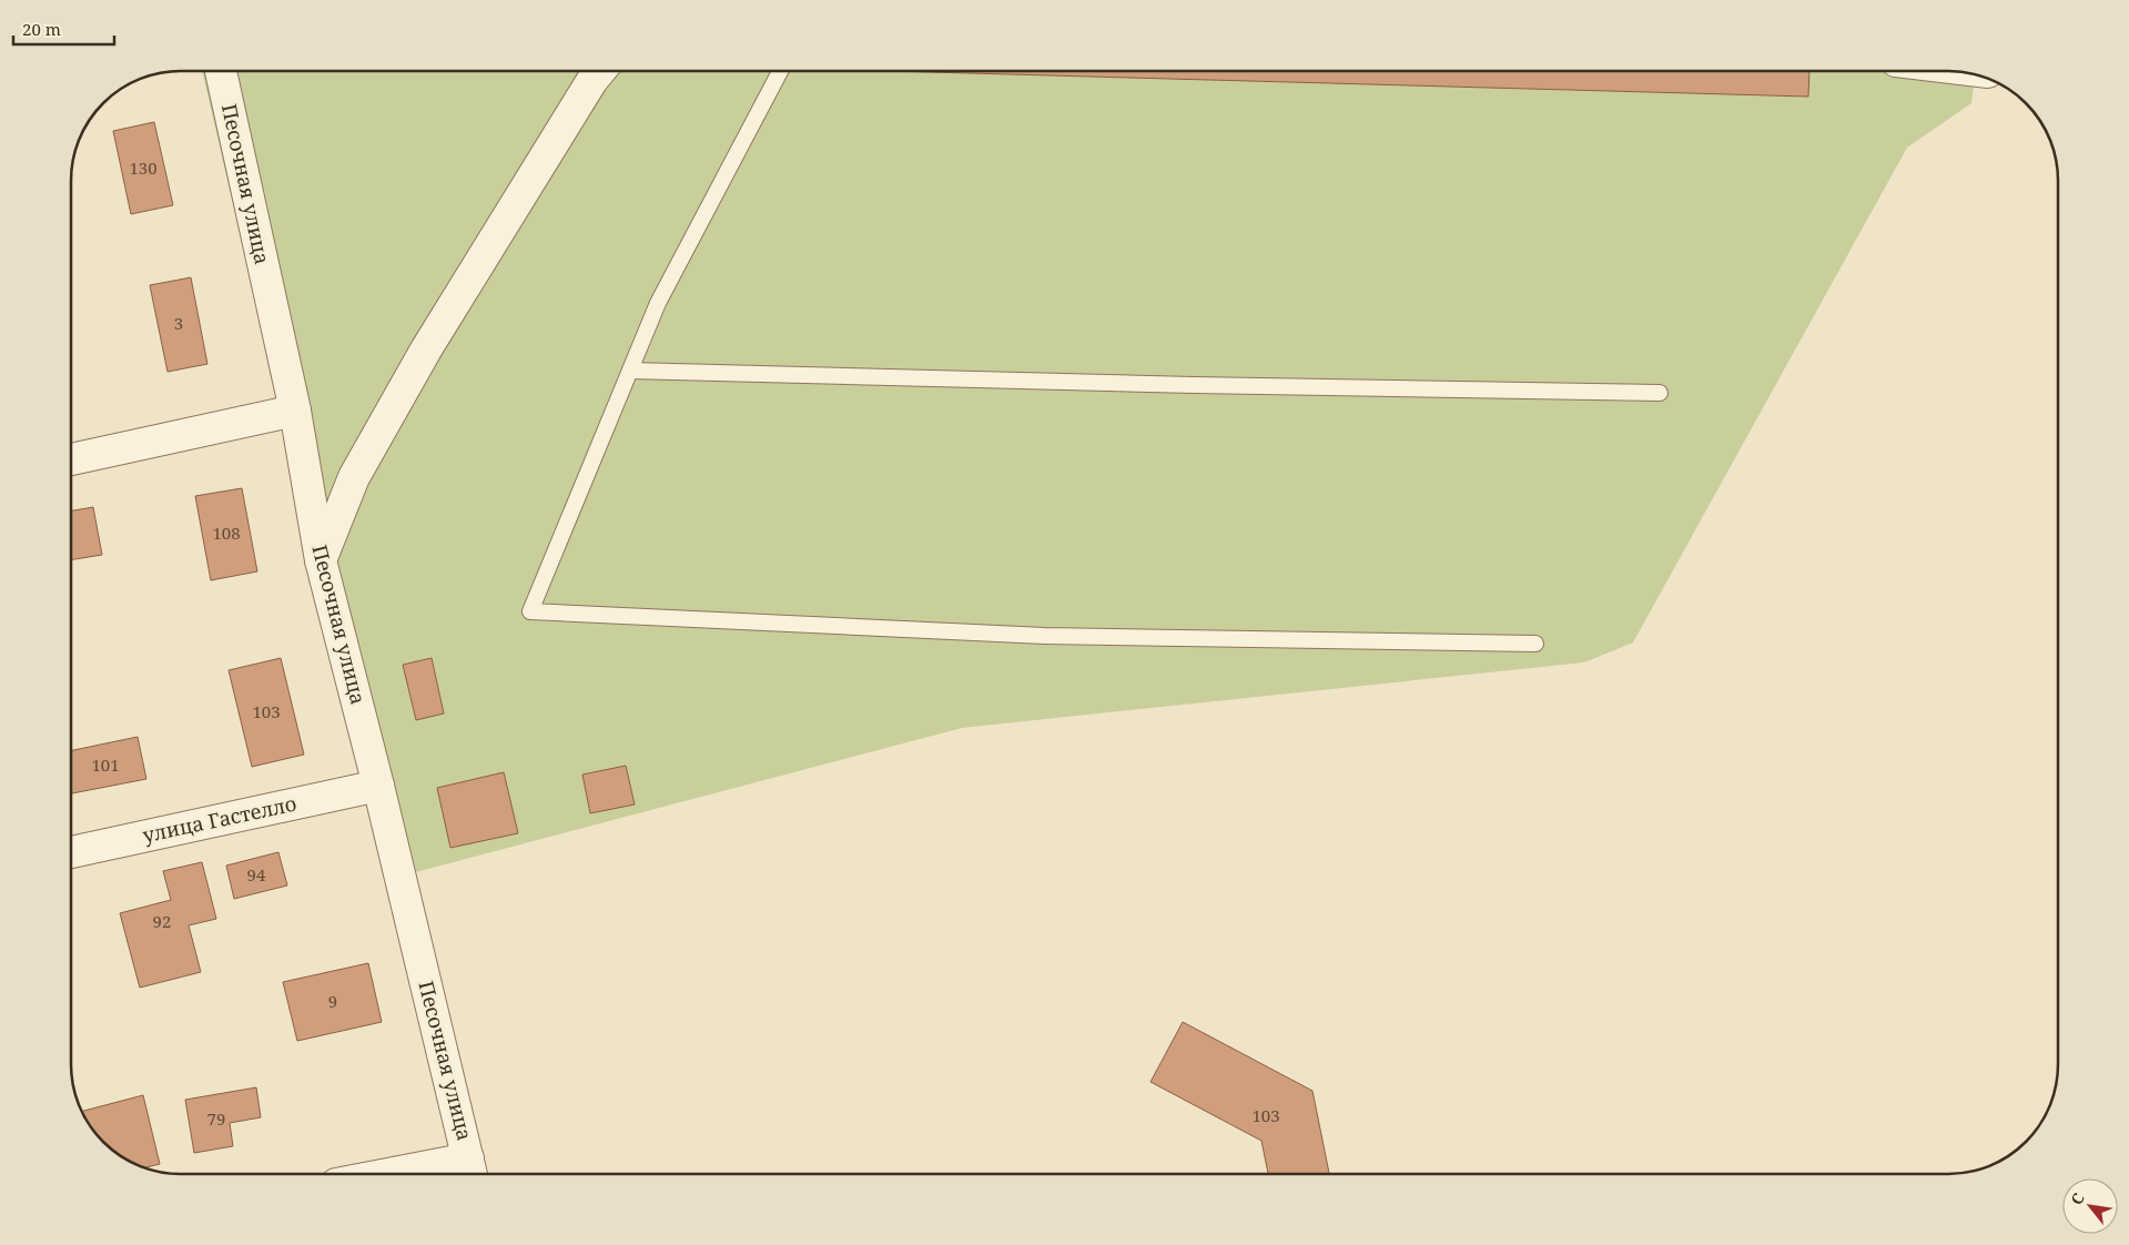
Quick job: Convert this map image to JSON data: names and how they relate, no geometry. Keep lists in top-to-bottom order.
{
  "streets": {
    "street": ["Песочная улица", "улица Гастелло"]
  },
  "crossings": [
    ["Песочная улица", "улица Гастелло"]
  ],
  "house_numbers": [
    "130",
    "3",
    "108",
    "103",
    "101",
    "94",
    "92",
    "9",
    "103",
    "79"
  ],
  "scale_bar": "20 m",
  "north": "top left"
}
